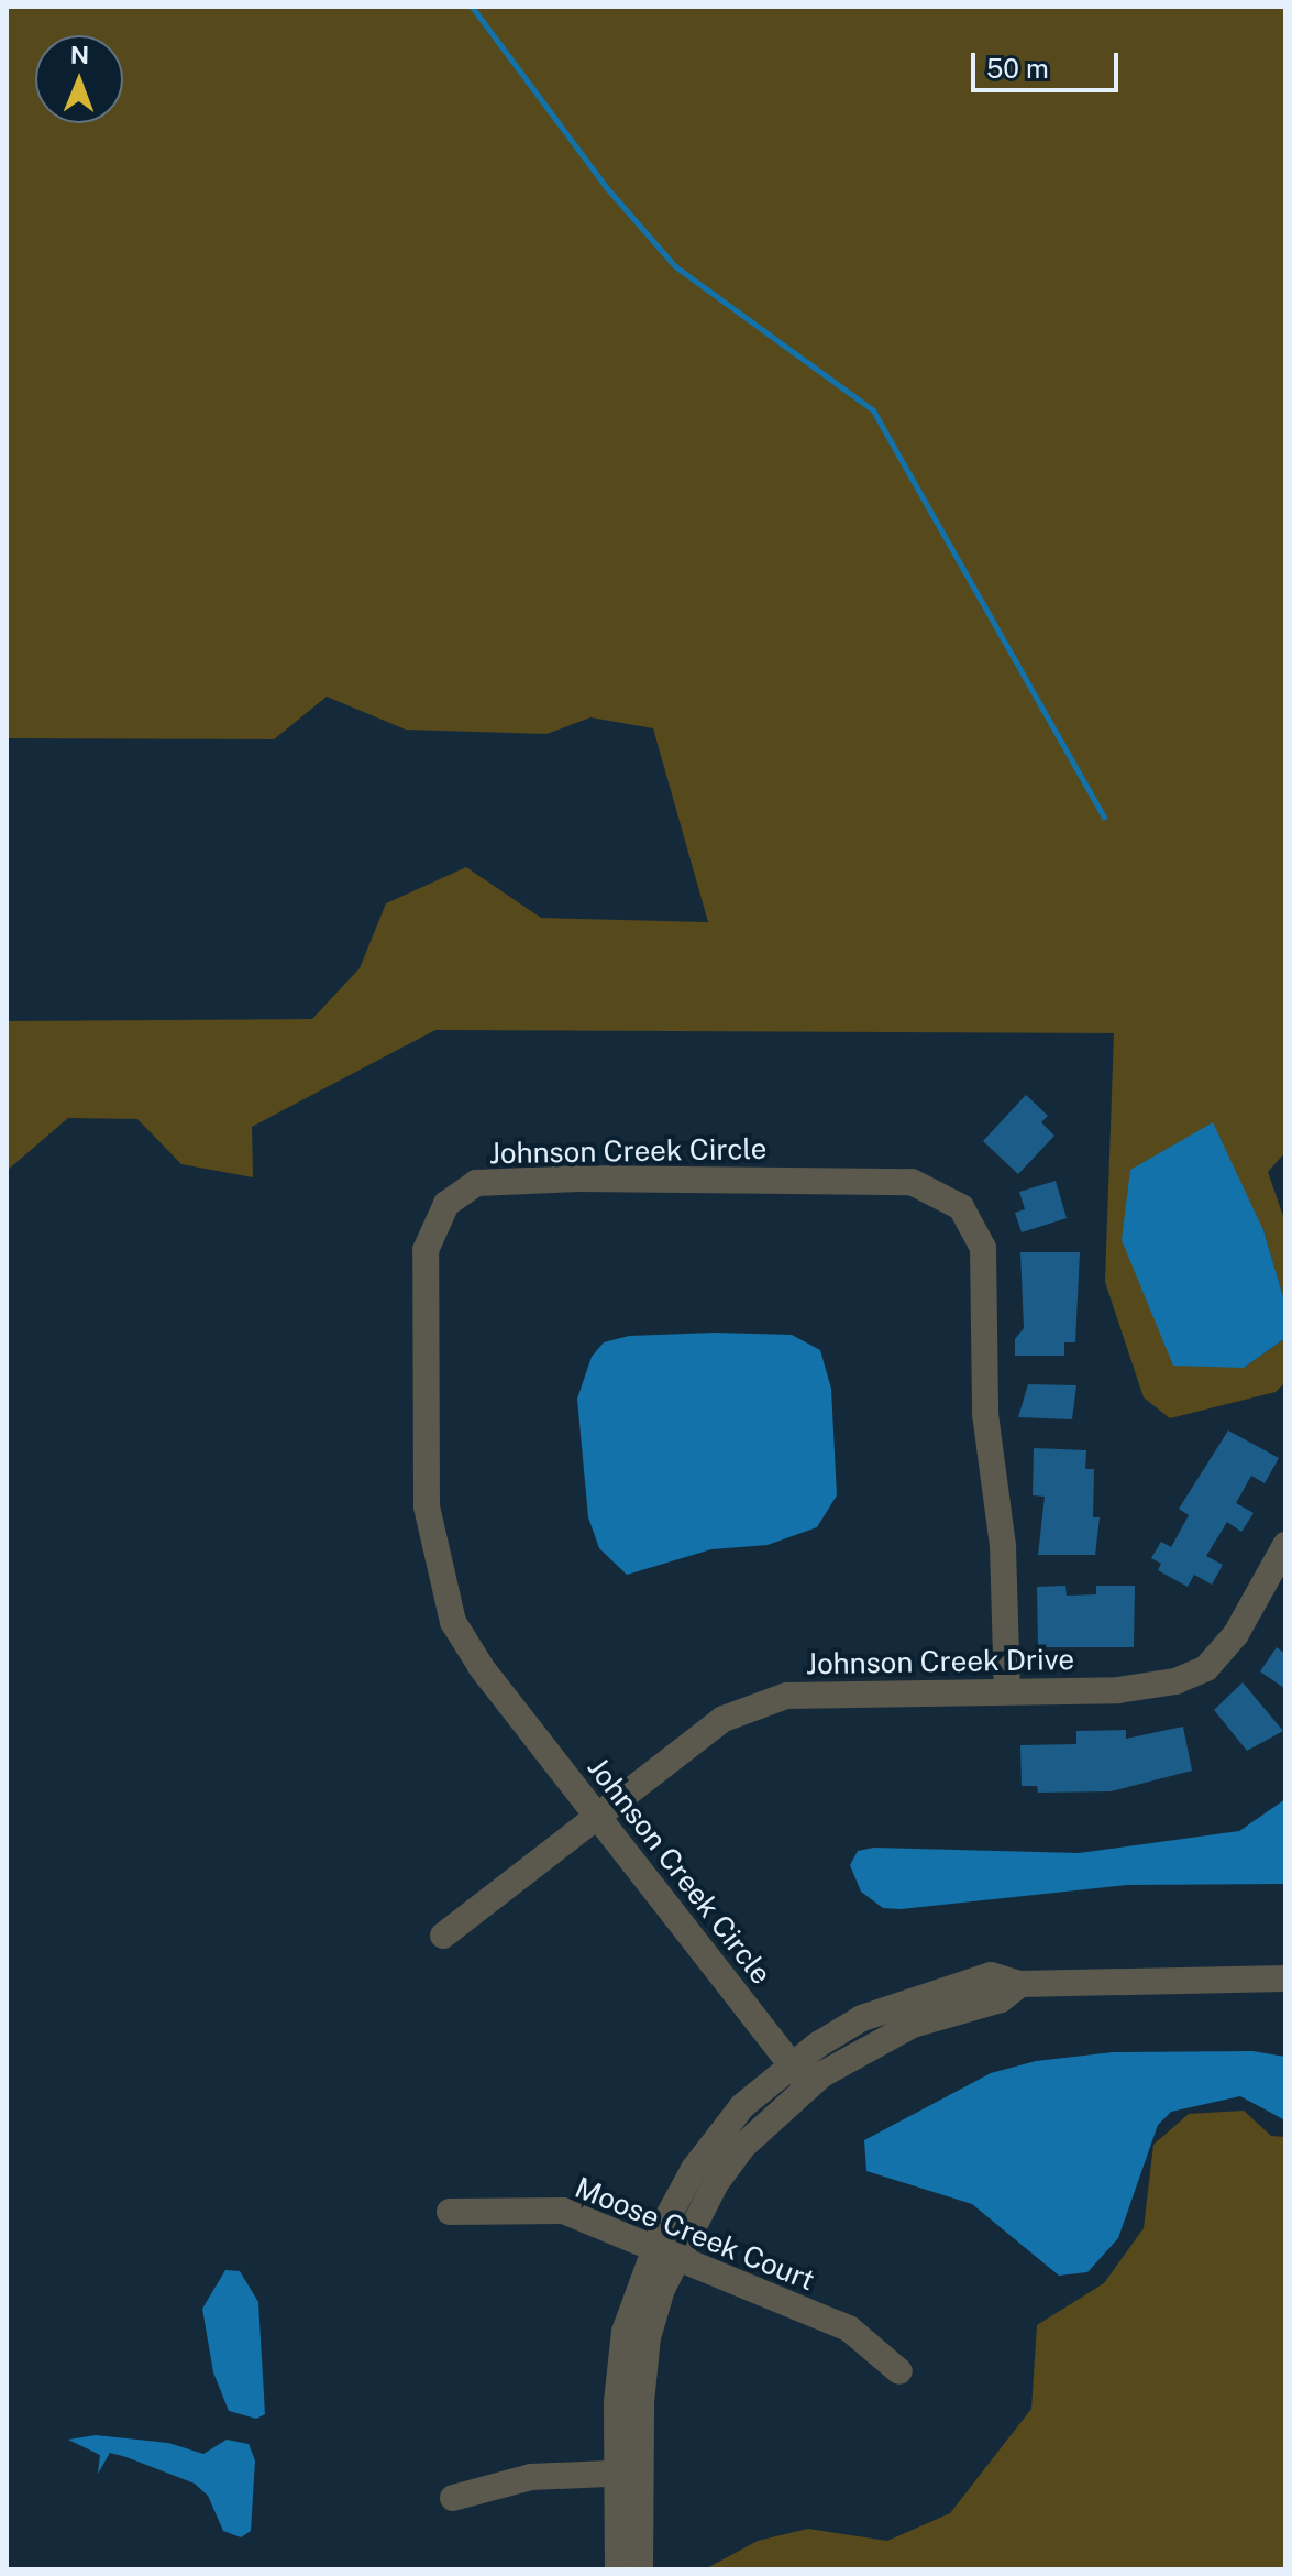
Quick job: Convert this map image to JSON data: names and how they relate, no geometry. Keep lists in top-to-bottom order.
{
  "streets": {
    "street": ["Johnson Creek Circle", "Johnson Creek Drive", "Moose Creek Court"]
  },
  "crossings": [
    ["Johnson Creek Circle", "Johnson Creek Drive"]
  ],
  "scale_bar": "50 m",
  "north": "top"
}
